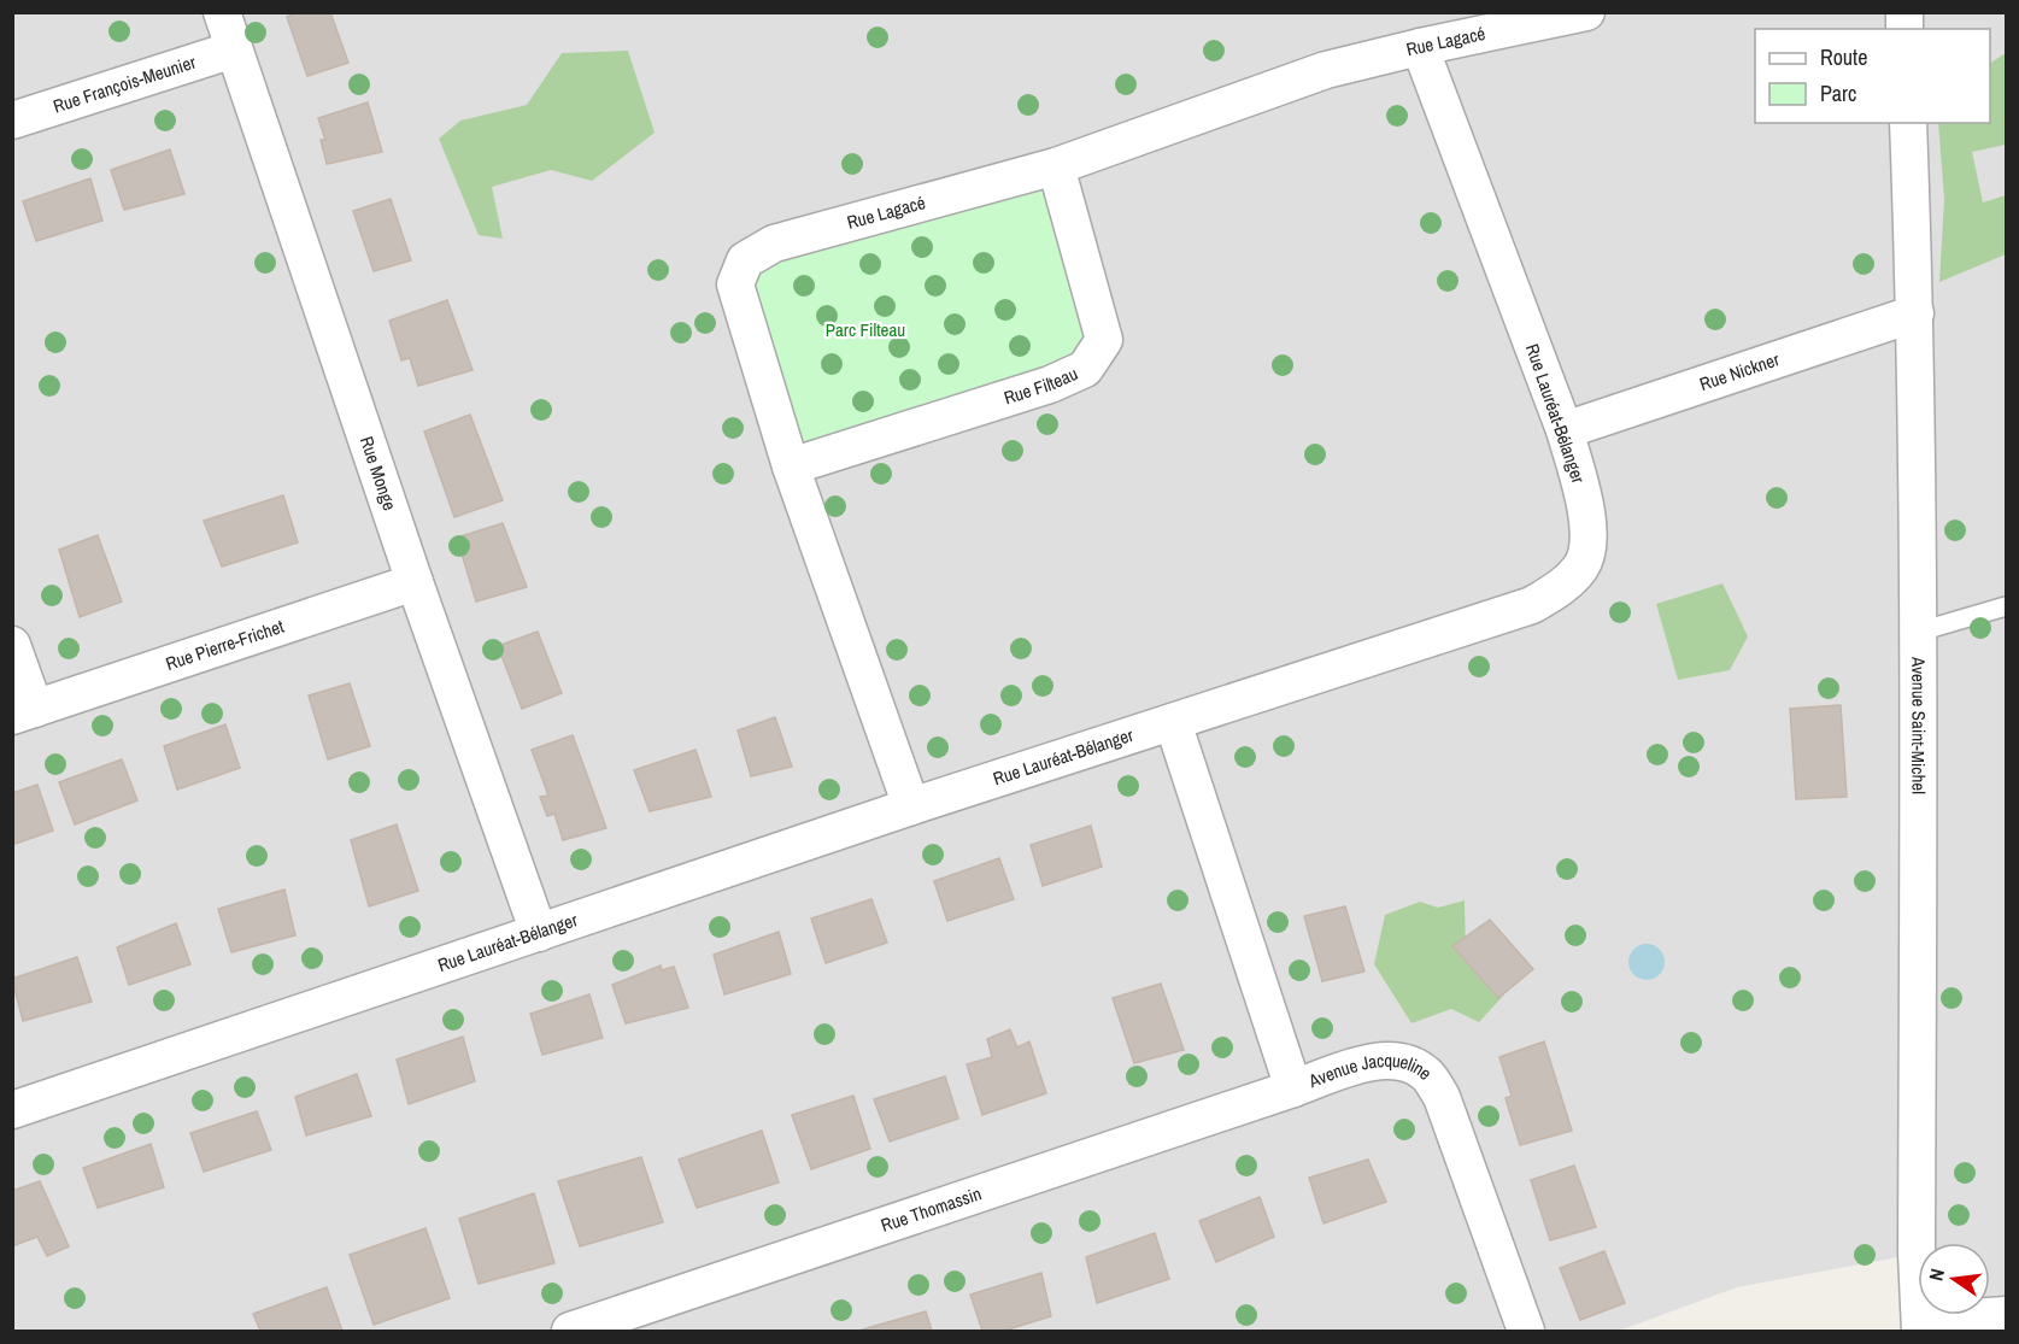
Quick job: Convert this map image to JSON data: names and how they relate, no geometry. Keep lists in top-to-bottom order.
{
  "streets": {
    "street": [
      "Rue Lagacé",
      "Rue François-Meunier",
      "Rue Nickner",
      "Rue Filteau",
      "Rue Lauréat-Bélanger",
      "Rue Monge",
      "Rue Pierre-Frichet",
      "Avenue Saint-Michel",
      "Avenue Jacqueline",
      "Rue Thomassin"
    ]
  },
  "crossings": [
    ["Rue Lagacé", "Rue Filteau"],
    ["Rue Lagacé", "Rue Lauréat-Bélanger"],
    ["Rue François-Meunier", "Rue Monge"],
    ["Rue Nickner", "Rue Lauréat-Bélanger"],
    ["Rue Nickner", "Avenue Saint-Michel"],
    ["Rue Lauréat-Bélanger", "Rue Monge"],
    ["Rue Lauréat-Bélanger", "Avenue Jacqueline"],
    ["Rue Monge", "Rue Pierre-Frichet"],
    ["Avenue Jacqueline", "Rue Thomassin"]
  ],
  "parks": ["Parc Filteau"],
  "legend": ["Route", "Parc"],
  "north": "left"
}
